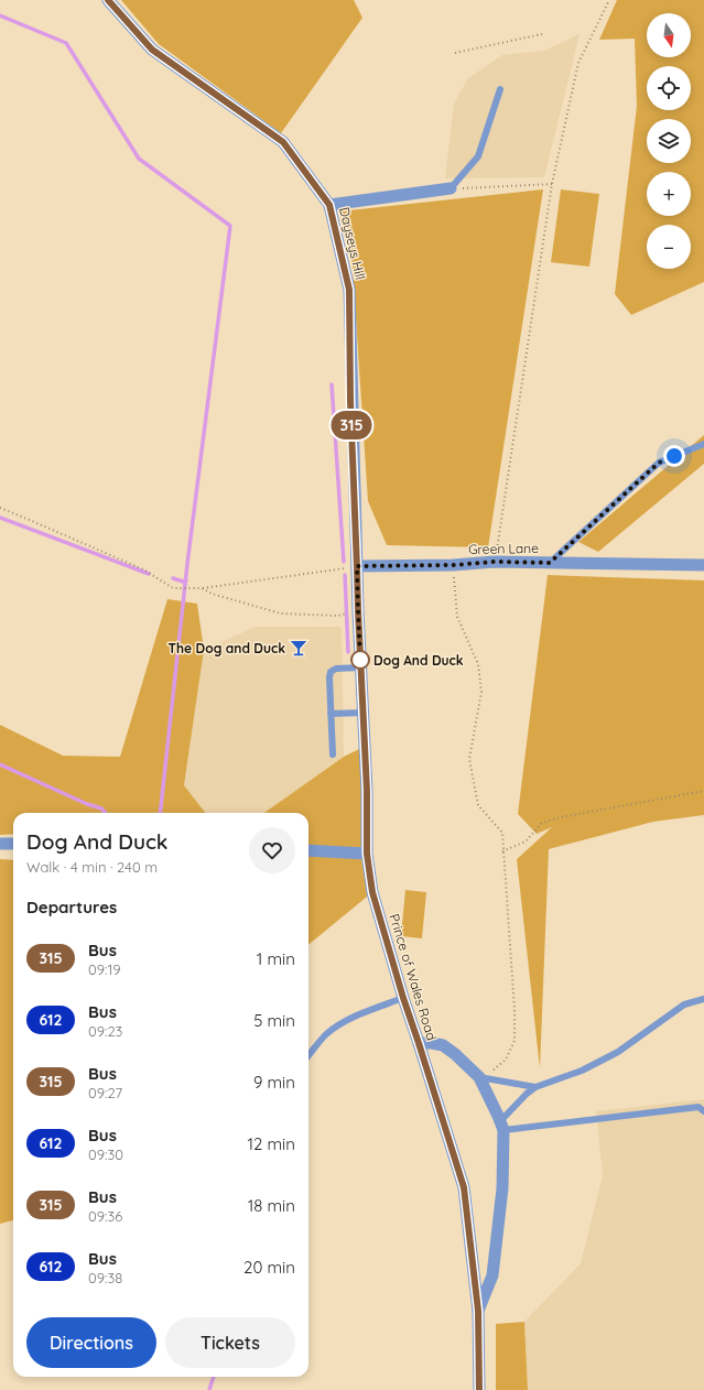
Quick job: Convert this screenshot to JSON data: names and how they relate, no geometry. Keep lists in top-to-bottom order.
{
  "streets": {
    "street": ["Dayseys Hill", "Green Lane", "Prince of Wales Road"]
  },
  "crossings": [
    ["Dayseys Hill", "Green Lane"],
    ["Dayseys Hill", "Prince of Wales Road"],
    ["Green Lane", "Prince of Wales Road"]
  ],
  "places": {
    "bar": ["The Dog and Duck"],
    "other": ["Dog And Duck"]
  },
  "lines": ["bus line 315"],
  "north": "bottom",
  "page": {
    "on_map": "315",
    "map_buttons": ["+", "−"],
    "heading": [
      ["Dog And Duck", "Walk · 4 min · 240 m"],
      "Departures"
    ],
    "list": [
      {
        "mark": "315",
        "name": "Bus",
        "note": "09:19",
        "value": "1 min"
      },
      {
        "mark": "612",
        "name": "Bus",
        "note": "09:23",
        "value": "5 min"
      },
      {
        "mark": "315",
        "name": "Bus",
        "note": "09:27",
        "value": "9 min"
      },
      {
        "mark": "612",
        "name": "Bus",
        "note": "09:30",
        "value": "12 min"
      },
      {
        "mark": "315",
        "name": "Bus",
        "note": "09:36",
        "value": "18 min"
      },
      {
        "mark": "612",
        "name": "Bus",
        "note": "09:38",
        "value": "20 min"
      }
    ],
    "buttons": ["Directions", "Tickets"]
  }
}
